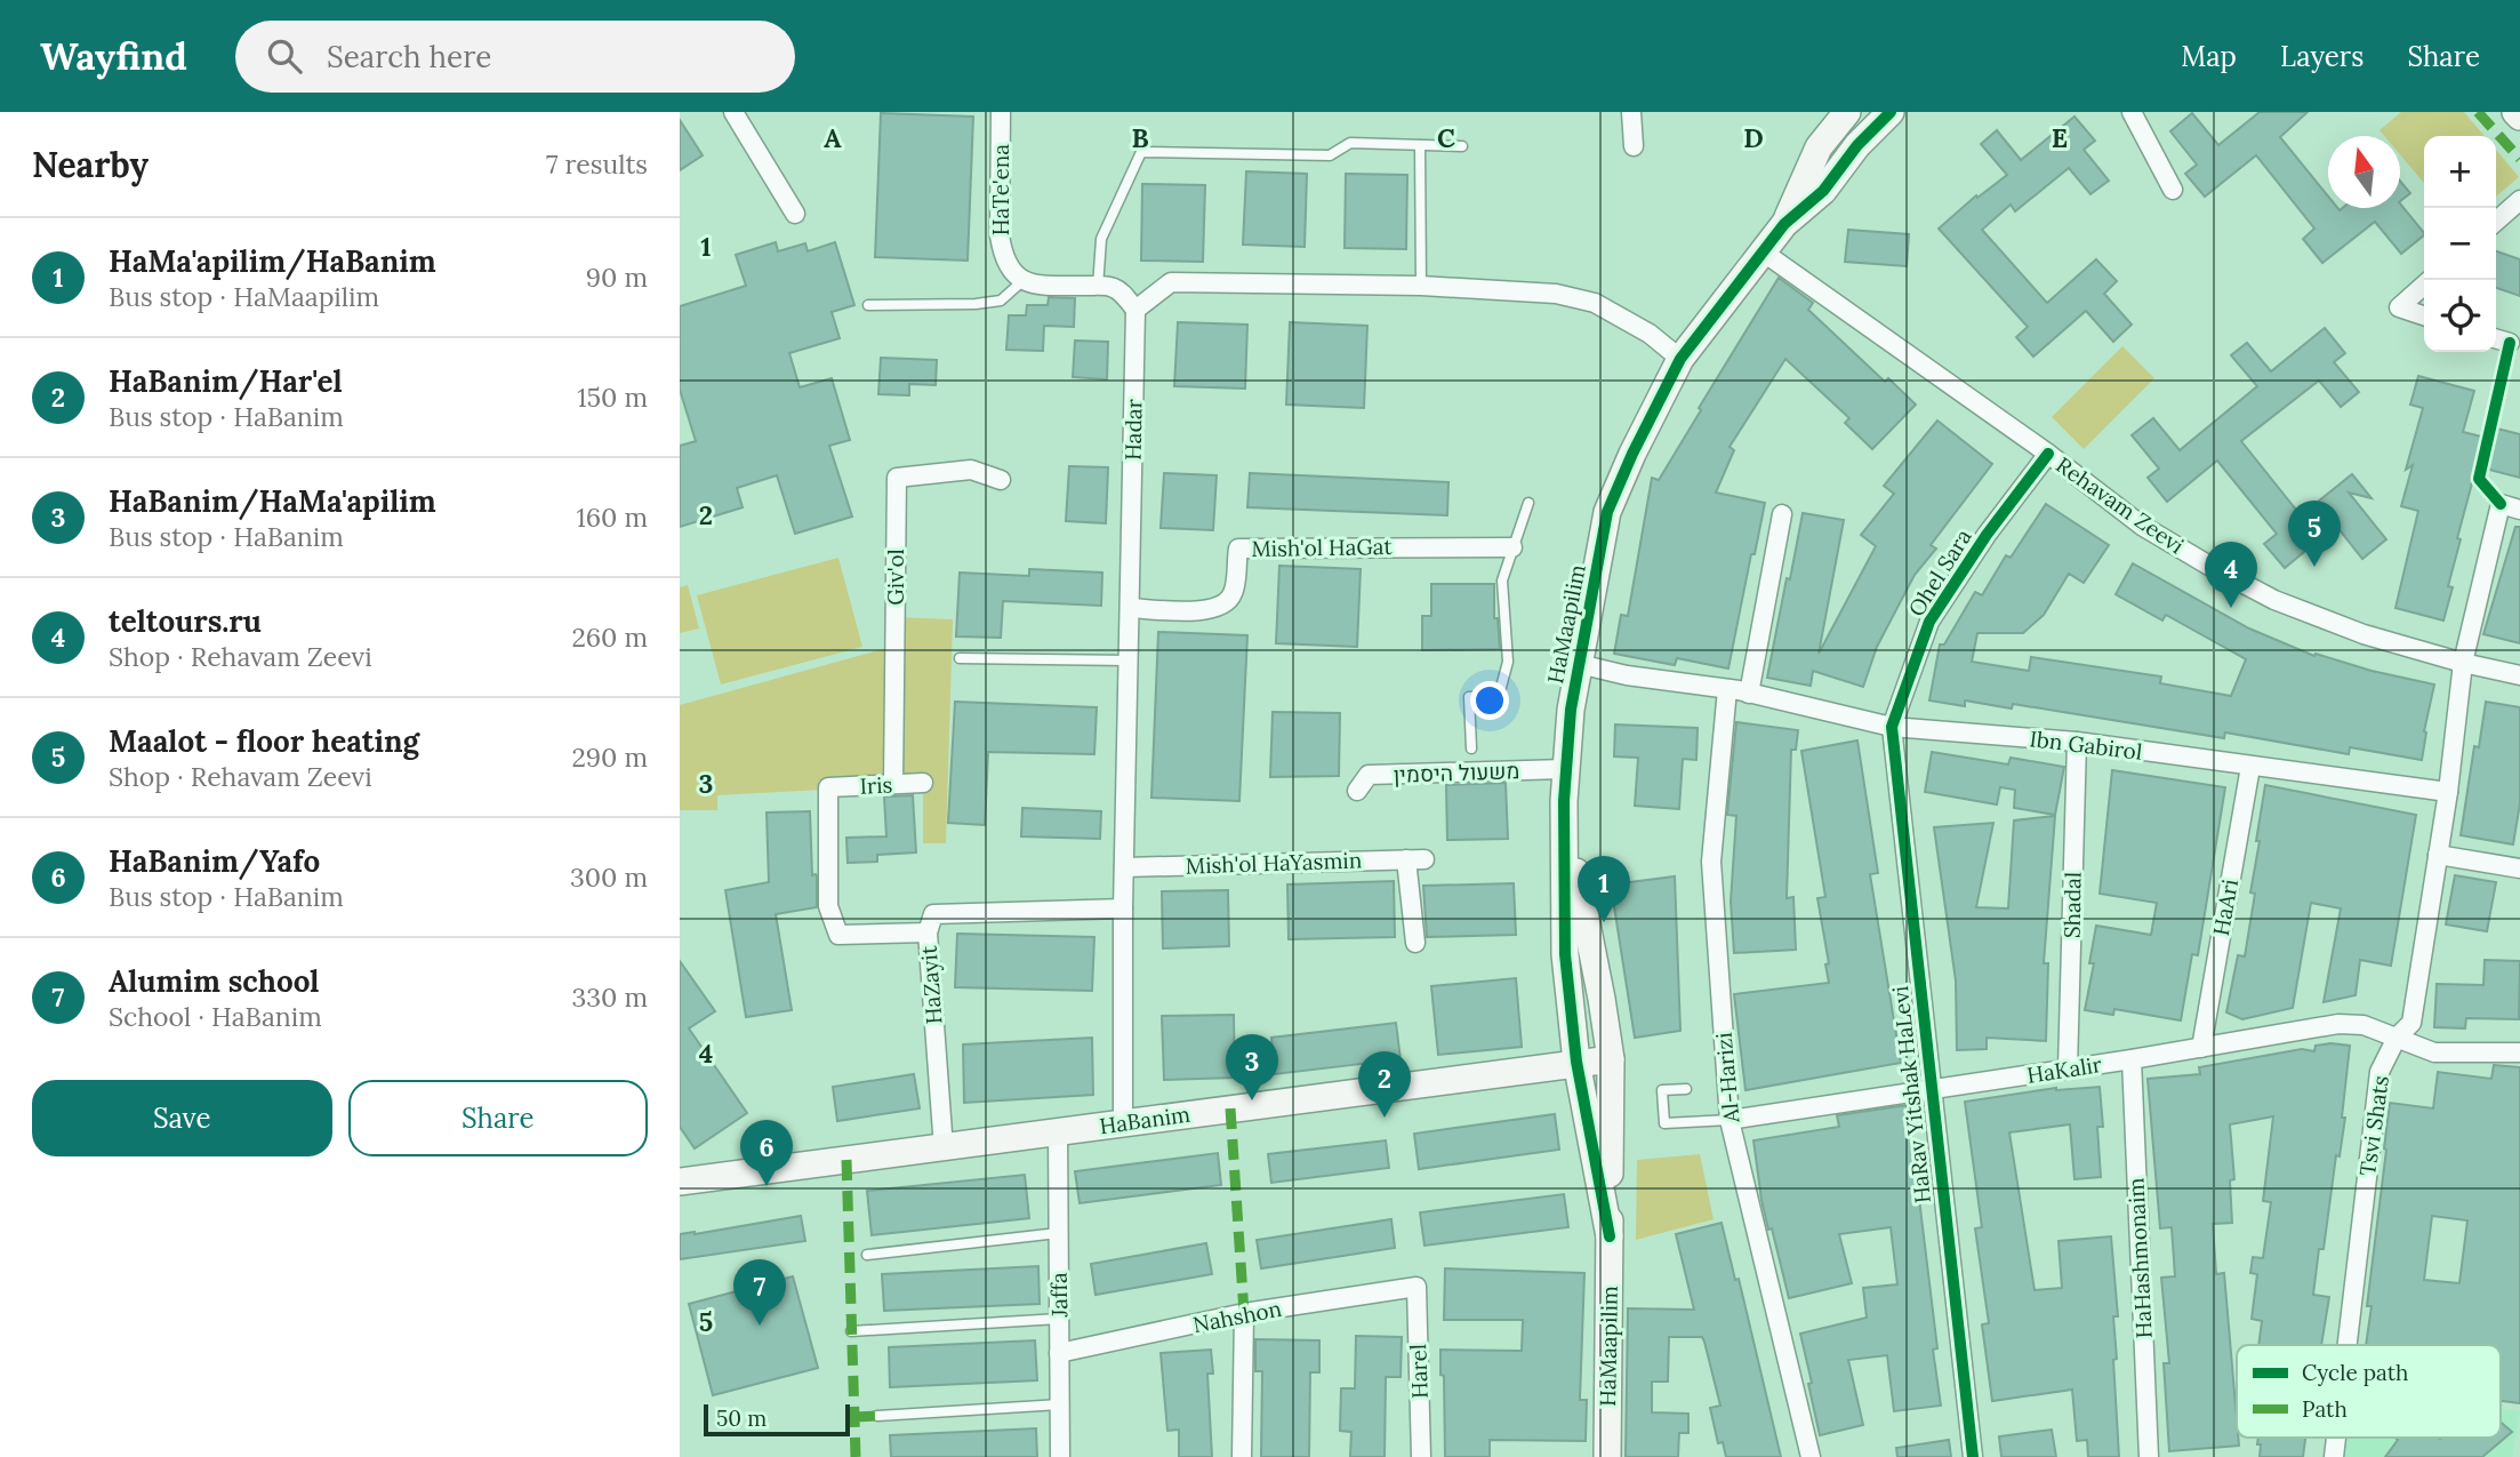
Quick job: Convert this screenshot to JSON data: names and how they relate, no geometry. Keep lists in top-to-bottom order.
{
  "streets": {
    "street": [
      "HaTe'ena",
      "Hadar",
      "Rehavam Zeevi",
      "Mish'ol HaGat",
      "Ohel Sara",
      "Giv'ol",
      "HaMaapilim",
      "Ibn Gabirol",
      "משעול היסמין",
      "Iris",
      "Mish'ol HaYasmin",
      "Shadal",
      "HaAri",
      "HaZayit",
      "HaKalir",
      "Al-Harizi",
      "HaRav Yitshak HaLevi",
      "HaBanim",
      "Tsvi Shats",
      "HaHashmonaim",
      "Jaffa",
      "Nahshon",
      "Harel"
    ]
  },
  "crossings": [
    ["Hadar", "Mish'ol HaGat"],
    ["Hadar", "Mish'ol HaYasmin"],
    ["Hadar", "HaZayit"],
    ["Hadar", "HaBanim"],
    ["Rehavam Zeevi", "Ohel Sara"],
    ["Rehavam Zeevi", "HaMaapilim"],
    ["Rehavam Zeevi", "Tsvi Shats"],
    ["Ohel Sara", "Ibn Gabirol"],
    ["Ohel Sara", "HaRav Yitshak HaLevi"],
    ["Giv'ol", "Iris"],
    ["HaMaapilim", "Ibn Gabirol"],
    ["HaMaapilim", "משעול היסמין"],
    ["HaMaapilim", "HaBanim"],
    ["Ibn Gabirol", "Shadal"],
    ["Ibn Gabirol", "HaAri"],
    ["Ibn Gabirol", "Al-Harizi"],
    ["Ibn Gabirol", "HaRav Yitshak HaLevi"],
    ["Ibn Gabirol", "Tsvi Shats"],
    ["Iris", "HaZayit"],
    ["Shadal", "HaKalir"],
    ["HaAri", "HaKalir"],
    ["HaZayit", "HaBanim"],
    ["HaKalir", "Al-Harizi"],
    ["HaKalir", "HaRav Yitshak HaLevi"],
    ["HaKalir", "Tsvi Shats"],
    ["HaKalir", "HaHashmonaim"],
    ["HaBanim", "Jaffa"],
    ["Jaffa", "Nahshon"],
    ["Nahshon", "Harel"]
  ],
  "legend": ["Cycle path", "Path"],
  "scale_bar": "50 m",
  "north": "top",
  "page": {
    "header": "Wayfind",
    "search": "Search here",
    "nav": ["Map", "Layers", "Share"],
    "heading": ["Nearby", "7 results"],
    "map_buttons": ["+", "−"],
    "list": [
      {
        "mark": "1",
        "name": "HaMa'apilim/HaBanim",
        "note": "Bus stop · HaMaapilim",
        "value": "90 m"
      },
      {
        "mark": "2",
        "name": "HaBanim/Har'el",
        "note": "Bus stop · HaBanim",
        "value": "150 m"
      },
      {
        "mark": "3",
        "name": "HaBanim/HaMa'apilim",
        "note": "Bus stop · HaBanim",
        "value": "160 m"
      },
      {
        "mark": "4",
        "name": "teltours.ru",
        "note": "Shop · Rehavam Zeevi",
        "value": "260 m"
      },
      {
        "mark": "5",
        "name": "Maalot - floor heating",
        "note": "Shop · Rehavam Zeevi",
        "value": "290 m"
      },
      {
        "mark": "6",
        "name": "HaBanim/Yafo",
        "note": "Bus stop · HaBanim",
        "value": "300 m"
      },
      {
        "mark": "7",
        "name": "Alumim school",
        "note": "School · HaBanim",
        "value": "330 m"
      }
    ],
    "pins": [
      "5",
      "4",
      "1",
      "3",
      "2",
      "6",
      "7"
    ],
    "buttons": ["Save", "Share"],
    "scale": "50 m"
  },
  "grid": {
    "columns": [
      "A",
      "B",
      "C",
      "D",
      "E"
    ],
    "rows": [
      "1",
      "2",
      "3",
      "4",
      "5"
    ]
  }
}
